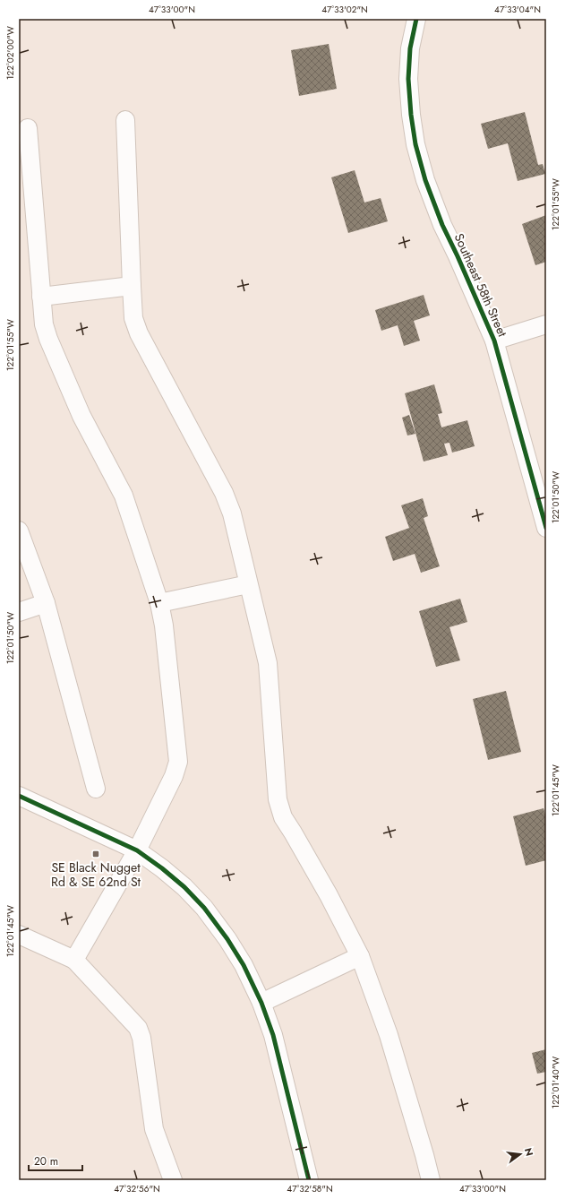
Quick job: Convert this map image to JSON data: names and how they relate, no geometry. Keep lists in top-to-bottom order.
{
  "streets": {
    "street": ["Southeast 58th Street"]
  },
  "places": {
    "transit": ["SE Black Nugget Rd & SE 62nd St"]
  },
  "scale_bar": "20 m",
  "north": "right",
  "coordinates": [
    "47°33'00\"N",
    "47°33'02\"N",
    "47°33'04\"N",
    "122°02'00\"W",
    "122°01'55\"W",
    "122°01'50\"W",
    "122°01'45\"W",
    "122°01'40\"W",
    "47°32'56\"N",
    "47°32'58\"N"
  ]
}
